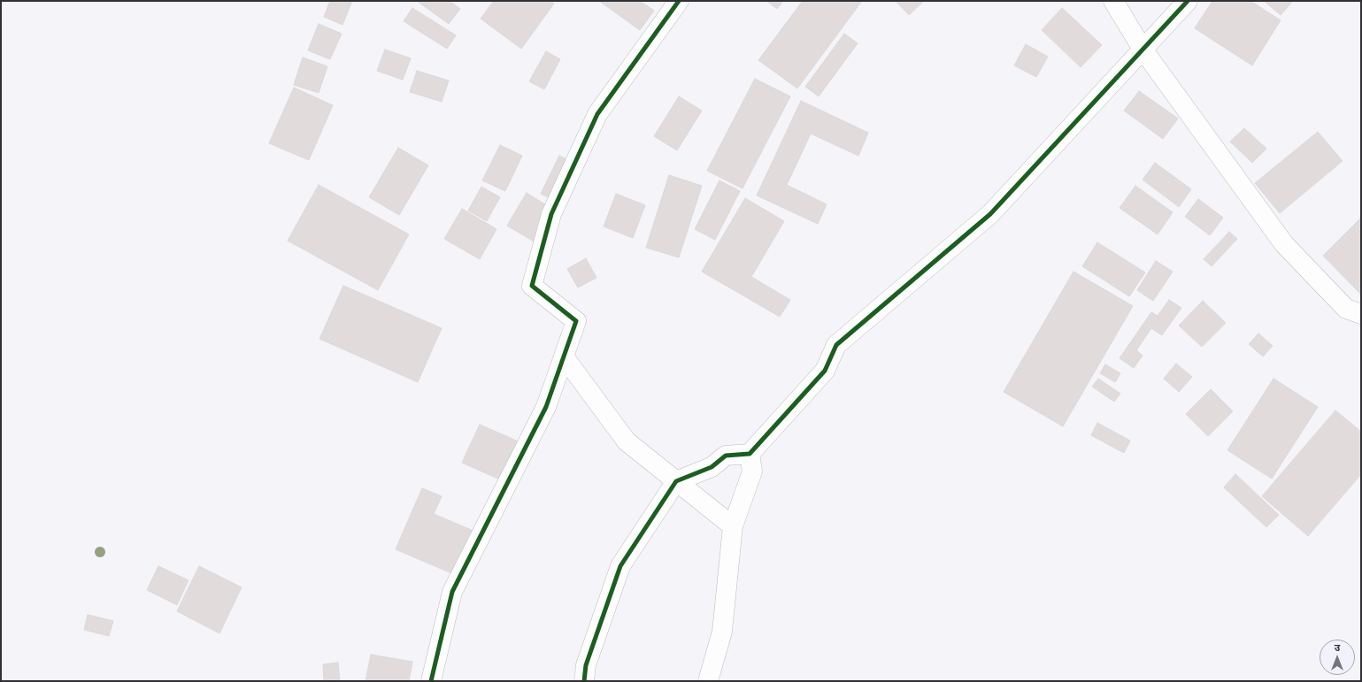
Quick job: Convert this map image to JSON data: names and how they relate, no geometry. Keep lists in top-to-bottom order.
{
  "north": "top"
}
